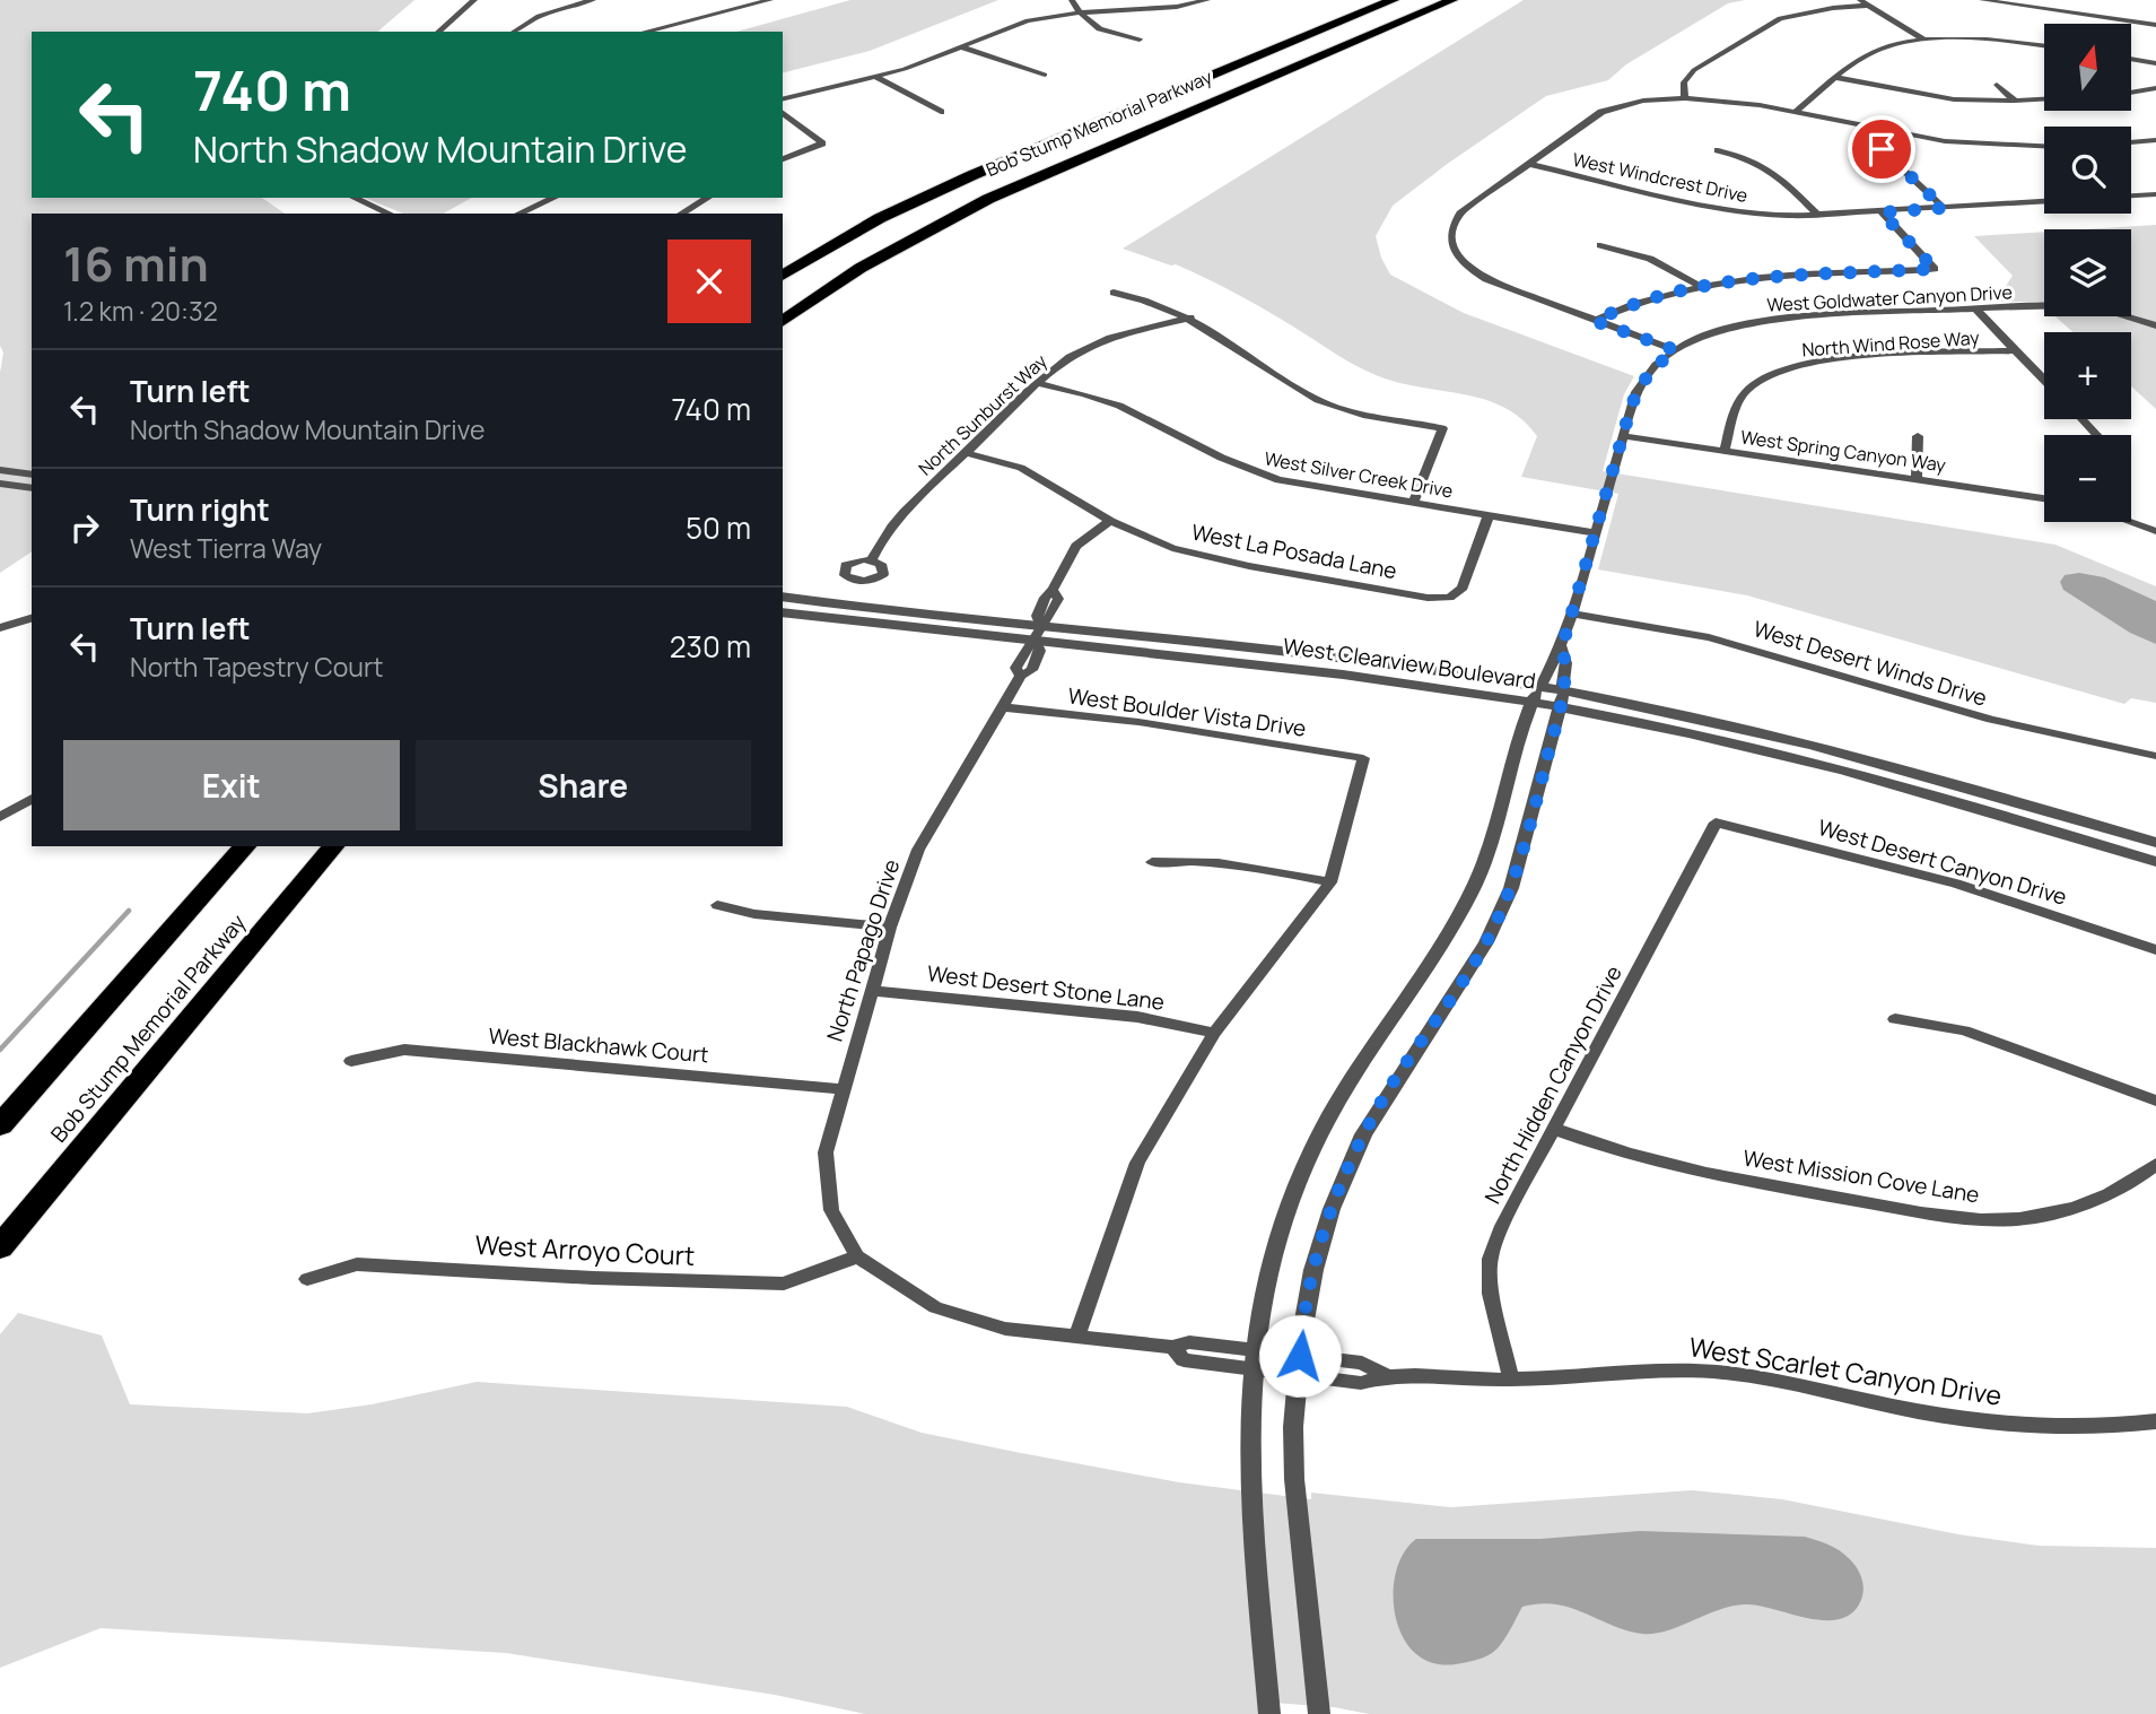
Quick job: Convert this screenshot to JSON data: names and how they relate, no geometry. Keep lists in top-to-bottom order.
{
  "streets": {
    "highway": ["Bob Stump Memorial Parkway"],
    "street": [
      "West Windcrest Drive",
      "West Goldwater Canyon Drive",
      "North Wind Rose Way",
      "North Sunburst Way",
      "West Spring Canyon Way",
      "West Silver Creek Drive",
      "West La Posada Lane",
      "West Clearview Boulevard",
      "West Desert Winds Drive",
      "West Boulder Vista Drive",
      "West Desert Canyon Drive",
      "North Papago Drive",
      "West Desert Stone Lane",
      "West Blackhawk Court",
      "North Hidden Canyon Drive",
      "West Mission Cove Lane",
      "West Arroyo Court",
      "West Scarlet Canyon Drive"
    ]
  },
  "crossings": [
    ["West Goldwater Canyon Drive", "West Spring Canyon Way"],
    ["West Goldwater Canyon Drive", "West Silver Creek Drive"],
    ["West Goldwater Canyon Drive", "West Desert Winds Drive"],
    ["North Wind Rose Way", "West Spring Canyon Way"],
    ["North Sunburst Way", "West Silver Creek Drive"],
    ["North Sunburst Way", "West La Posada Lane"],
    ["West Silver Creek Drive", "West La Posada Lane"],
    ["West La Posada Lane", "North Papago Drive"],
    ["West Clearview Boulevard", "North Papago Drive"],
    ["West Boulder Vista Drive", "North Papago Drive"],
    ["West Desert Canyon Drive", "North Hidden Canyon Drive"],
    ["North Papago Drive", "West Desert Stone Lane"],
    ["North Papago Drive", "West Blackhawk Court"],
    ["North Papago Drive", "West Arroyo Court"],
    ["North Hidden Canyon Drive", "West Mission Cove Lane"],
    ["North Hidden Canyon Drive", "West Scarlet Canyon Drive"]
  ],
  "north": "top",
  "page": {
    "map_buttons": ["+", "−"],
    "turn": ["740 m", "North Shadow Mountain Drive"],
    "heading": ["16 min", "1.2 km · 20:32"],
    "list": [
      {
        "name": "Turn left",
        "note": "North Shadow Mountain Drive",
        "value": "740 m"
      },
      {
        "name": "Turn right",
        "note": "West Tierra Way",
        "value": "50 m"
      },
      {
        "name": "Turn left",
        "note": "North Tapestry Court",
        "value": "230 m"
      }
    ],
    "buttons": ["Exit", "Share"]
  }
}
